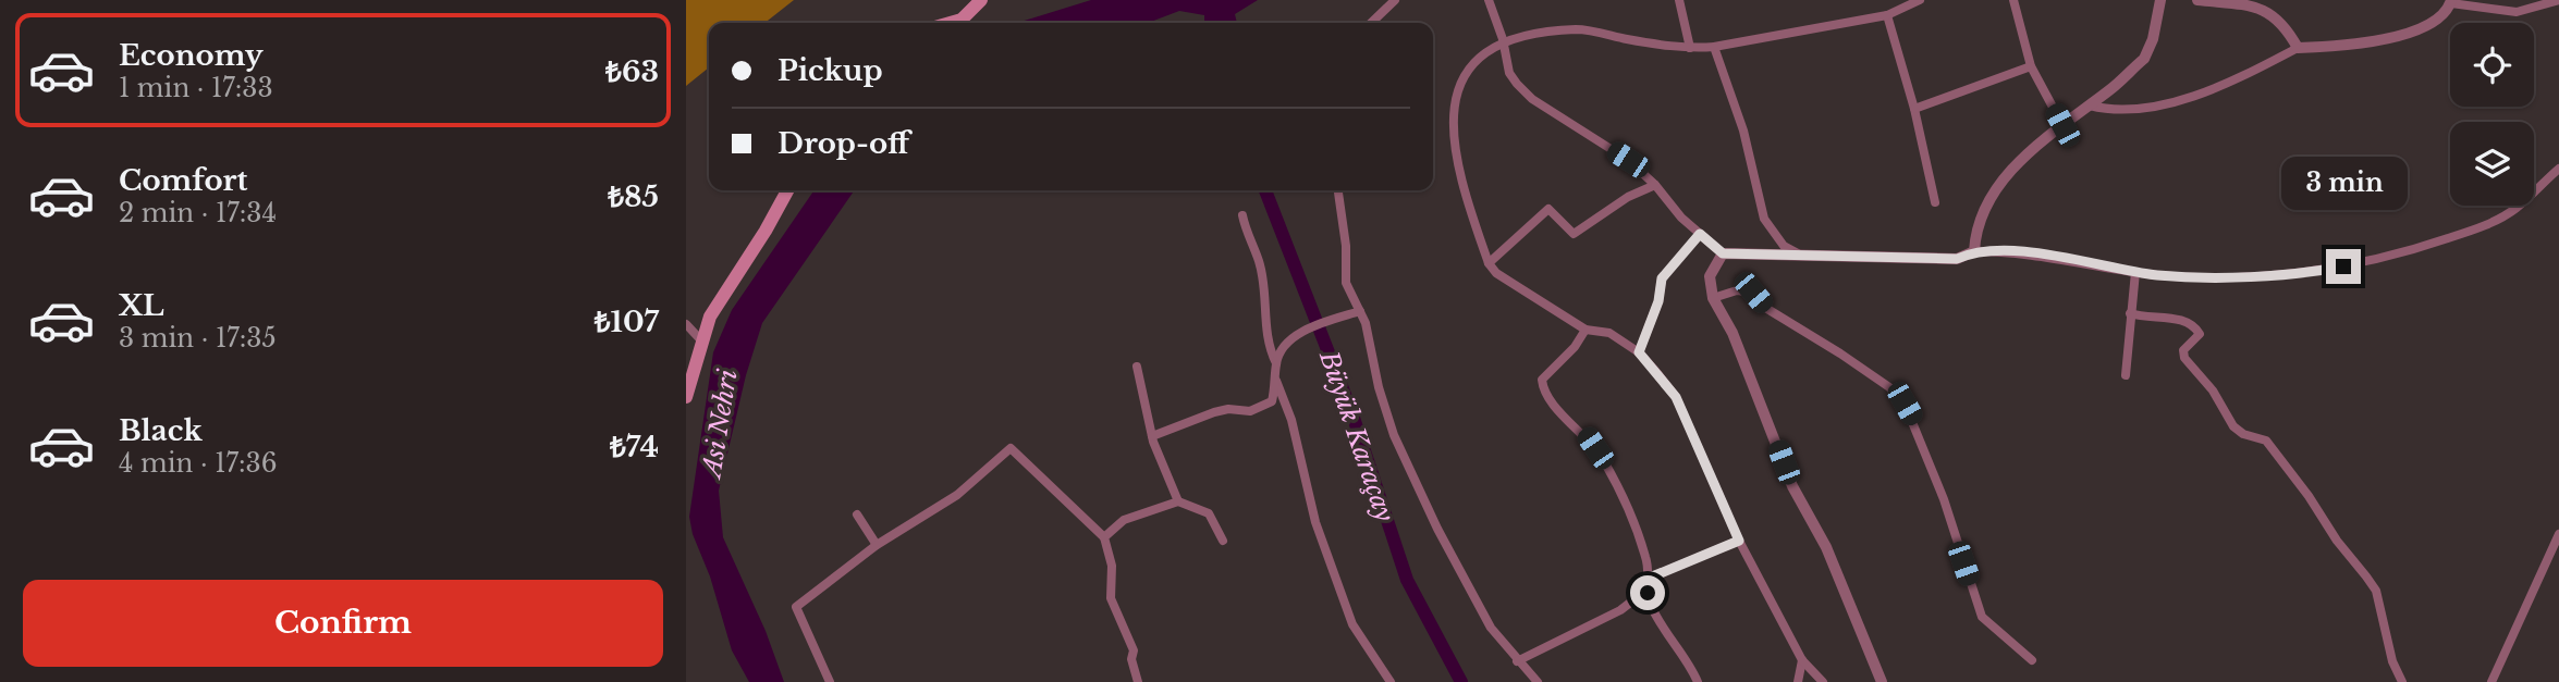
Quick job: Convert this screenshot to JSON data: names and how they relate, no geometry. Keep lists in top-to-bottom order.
{
  "water": ["Asi Nehri", "Büyük Karaçay"],
  "page": {
    "list": [
      {
        "name": "Economy",
        "note": "1 min · 17:33",
        "value": "₺63"
      },
      {
        "name": "Comfort",
        "note": "2 min · 17:34",
        "value": "₺85"
      },
      {
        "name": "XL",
        "note": "3 min · 17:35",
        "value": "₺107"
      },
      {
        "name": "Black",
        "note": "4 min · 17:36",
        "value": "₺74"
      }
    ],
    "banner": ["Pickup", "Drop-off"],
    "bubble": "3 min",
    "buttons": "Confirm"
  }
}
